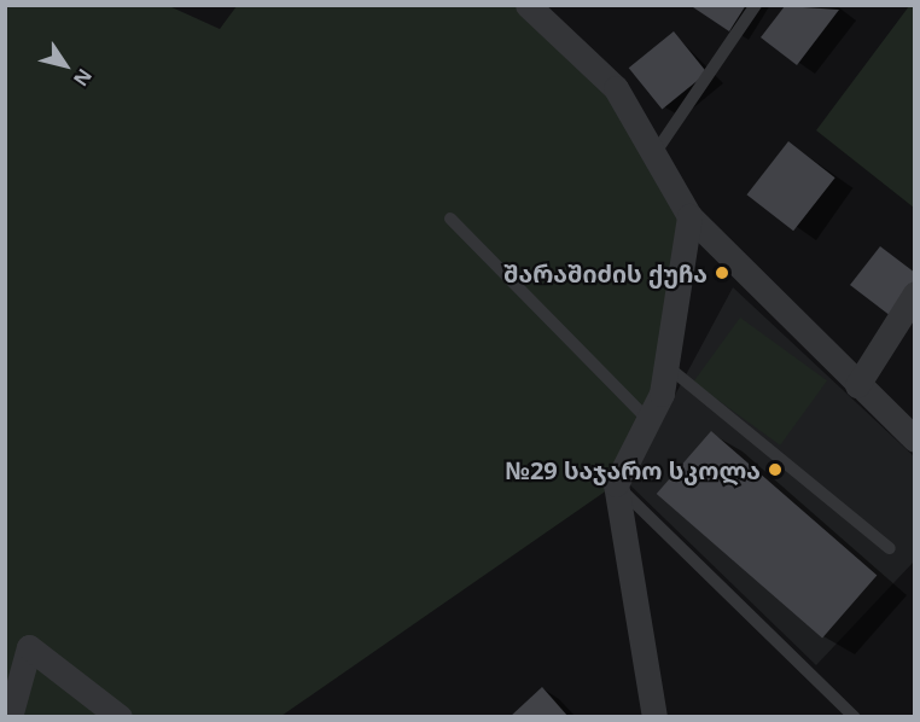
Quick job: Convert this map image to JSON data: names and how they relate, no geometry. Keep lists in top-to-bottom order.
{
  "places": ["შარაშიძის ქუჩა", "№29 საჯარო სკოლა"],
  "north": "bottom right"
}
